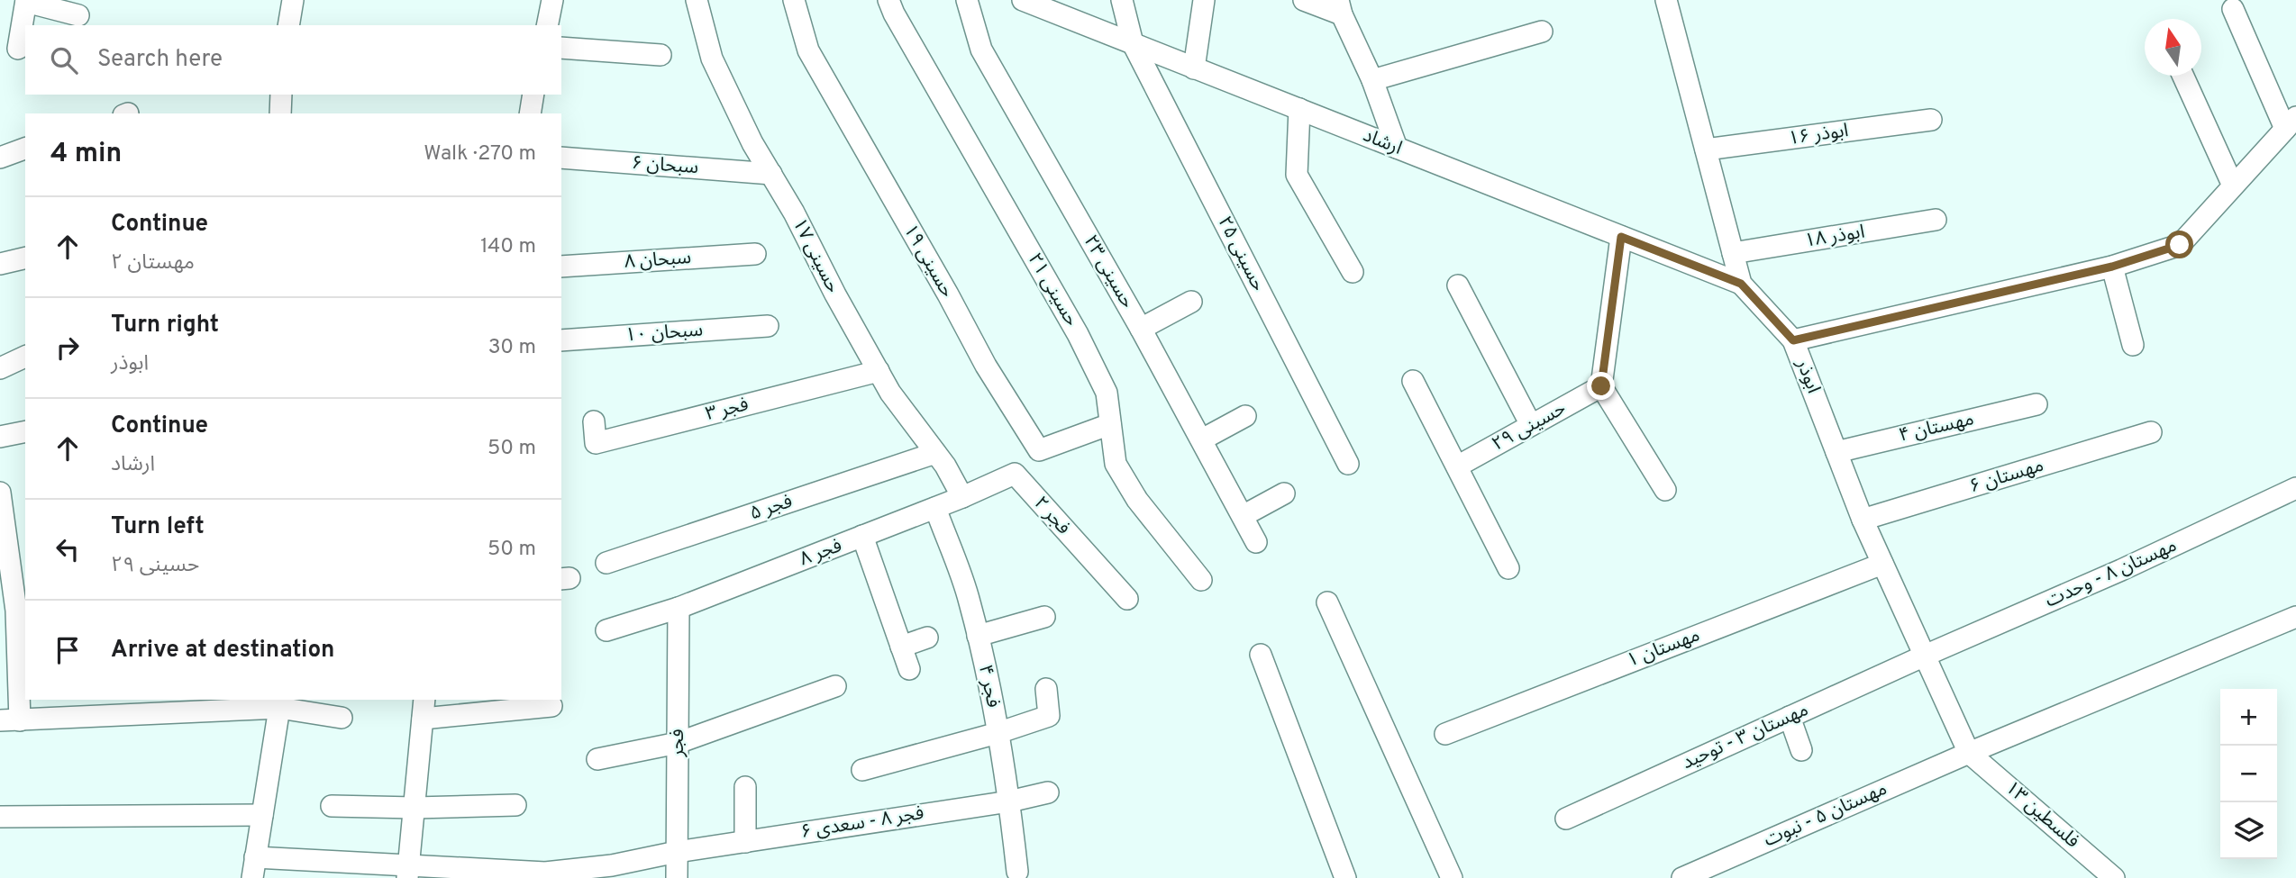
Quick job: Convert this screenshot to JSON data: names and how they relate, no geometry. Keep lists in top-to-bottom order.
{
  "streets": {
    "street": [
      "ابوذر ۱۶",
      "ارشاد",
      "سبحان ۶",
      "ابوذر ۱۸",
      "حسینی ۲۵",
      "حسینی ۱۷",
      "سبحان ۸",
      "حسینی ۱۹",
      "حسینی ۲۳",
      "حسینی ۲۱",
      "سبحان ۱۰",
      "ابوذر",
      "فجر ۳",
      "حسینی ۲۹",
      "مهستان ۴",
      "مهستان ۶",
      "فجر ۵",
      "فجر ۲",
      "فجر ۸",
      "مهستان ۸ - وحدت",
      "مهستان ۱",
      "فجر ۴",
      "مهستان ۳ - توحید",
      "فجر",
      "مهستان ۵ - نبوت",
      "فلسطین ۱۳",
      "فجر ۸ - سعدی ۶"
    ]
  },
  "crossings": [
    ["ابوذر ۱۶", "ابوذر"],
    ["ارشاد", "حسینی ۲۵"],
    ["ارشاد", "ابوذر"],
    ["سبحان ۶", "حسینی ۱۷"],
    ["ابوذر ۱۸", "ابوذر"],
    ["حسینی ۱۷", "فجر ۳"],
    ["حسینی ۱۷", "فجر ۵"],
    ["حسینی ۱۷", "فجر ۲"],
    ["حسینی ۱۷", "فجر ۸"],
    ["حسینی ۱۹", "حسینی ۲۱"],
    ["ابوذر", "مهستان ۴"],
    ["ابوذر", "مهستان ۶"],
    ["ابوذر", "مهستان ۸ - وحدت"],
    ["ابوذر", "مهستان ۱"],
    ["ابوذر", "مهستان ۳ - توحید"],
    ["ابوذر", "مهستان ۵ - نبوت"],
    ["ابوذر", "فلسطین ۱۳"],
    ["فجر ۲", "فجر ۸"],
    ["فجر ۸", "فجر ۴"],
    ["فجر ۸", "فجر"],
    ["مهستان ۸ - وحدت", "مهستان ۳ - توحید"],
    ["فجر ۴", "فجر ۸ - سعدی ۶"],
    ["فجر", "فجر ۸ - سعدی ۶"],
    ["مهستان ۵ - نبوت", "فلسطین ۱۳"]
  ],
  "north": "top",
  "page": {
    "search": "Search here",
    "heading": ["4 min", "Walk · 270 m"],
    "list": [
      ["Continue", "مهستان ۲", "140 m"],
      ["Turn right", "ابوذر", "30 m"],
      ["Continue", "ارشاد", "50 m"],
      ["Turn left", "حسینی ۲۹", "50 m"],
      "Arrive at destination"
    ],
    "map_buttons": ["+", "−"]
  }
}
